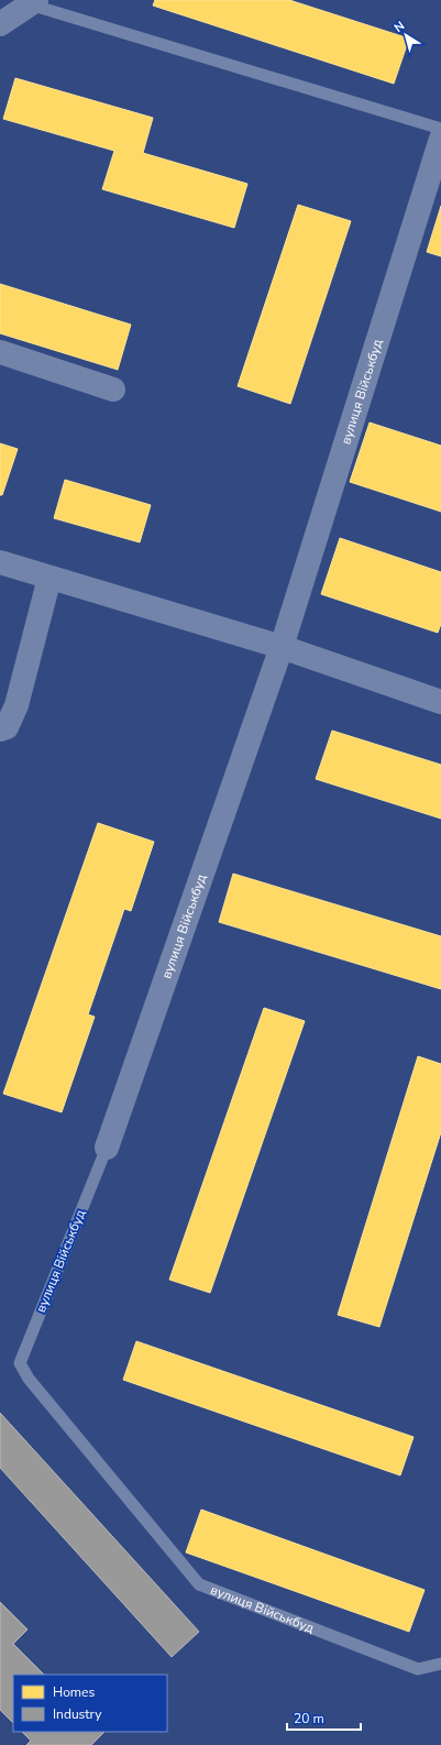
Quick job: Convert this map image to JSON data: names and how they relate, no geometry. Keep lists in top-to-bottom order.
{
  "streets": {
    "street": ["вулиця Військбуд"]
  },
  "legend": ["Homes", "Industry"],
  "scale_bar": "20 m",
  "north": "top left"
}
